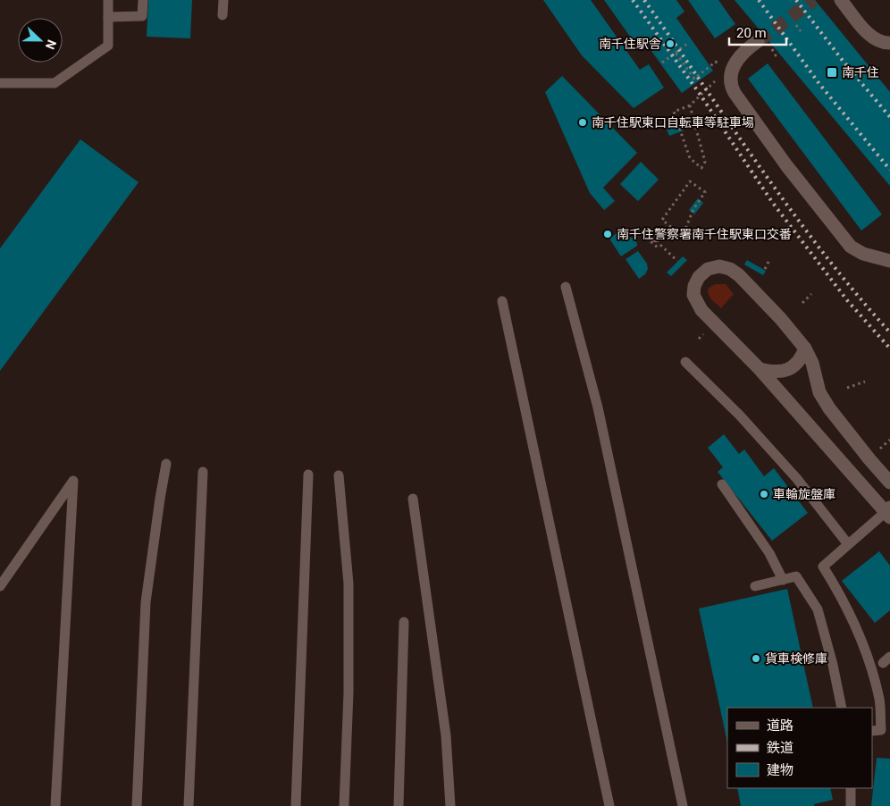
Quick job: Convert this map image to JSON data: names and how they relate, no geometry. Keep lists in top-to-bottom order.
{
  "places": {
    "other": [
      "南千住駅舎",
      "南千住駅東口自転車等駐車場",
      "南千住警察署南千住駅東口交番",
      "車輪旋盤庫",
      "貨車検修庫"
    ],
    "transit": ["南千住"]
  },
  "legend": ["道路", "鉄道", "建物"],
  "scale_bar": "20 m",
  "north": "right"
}
